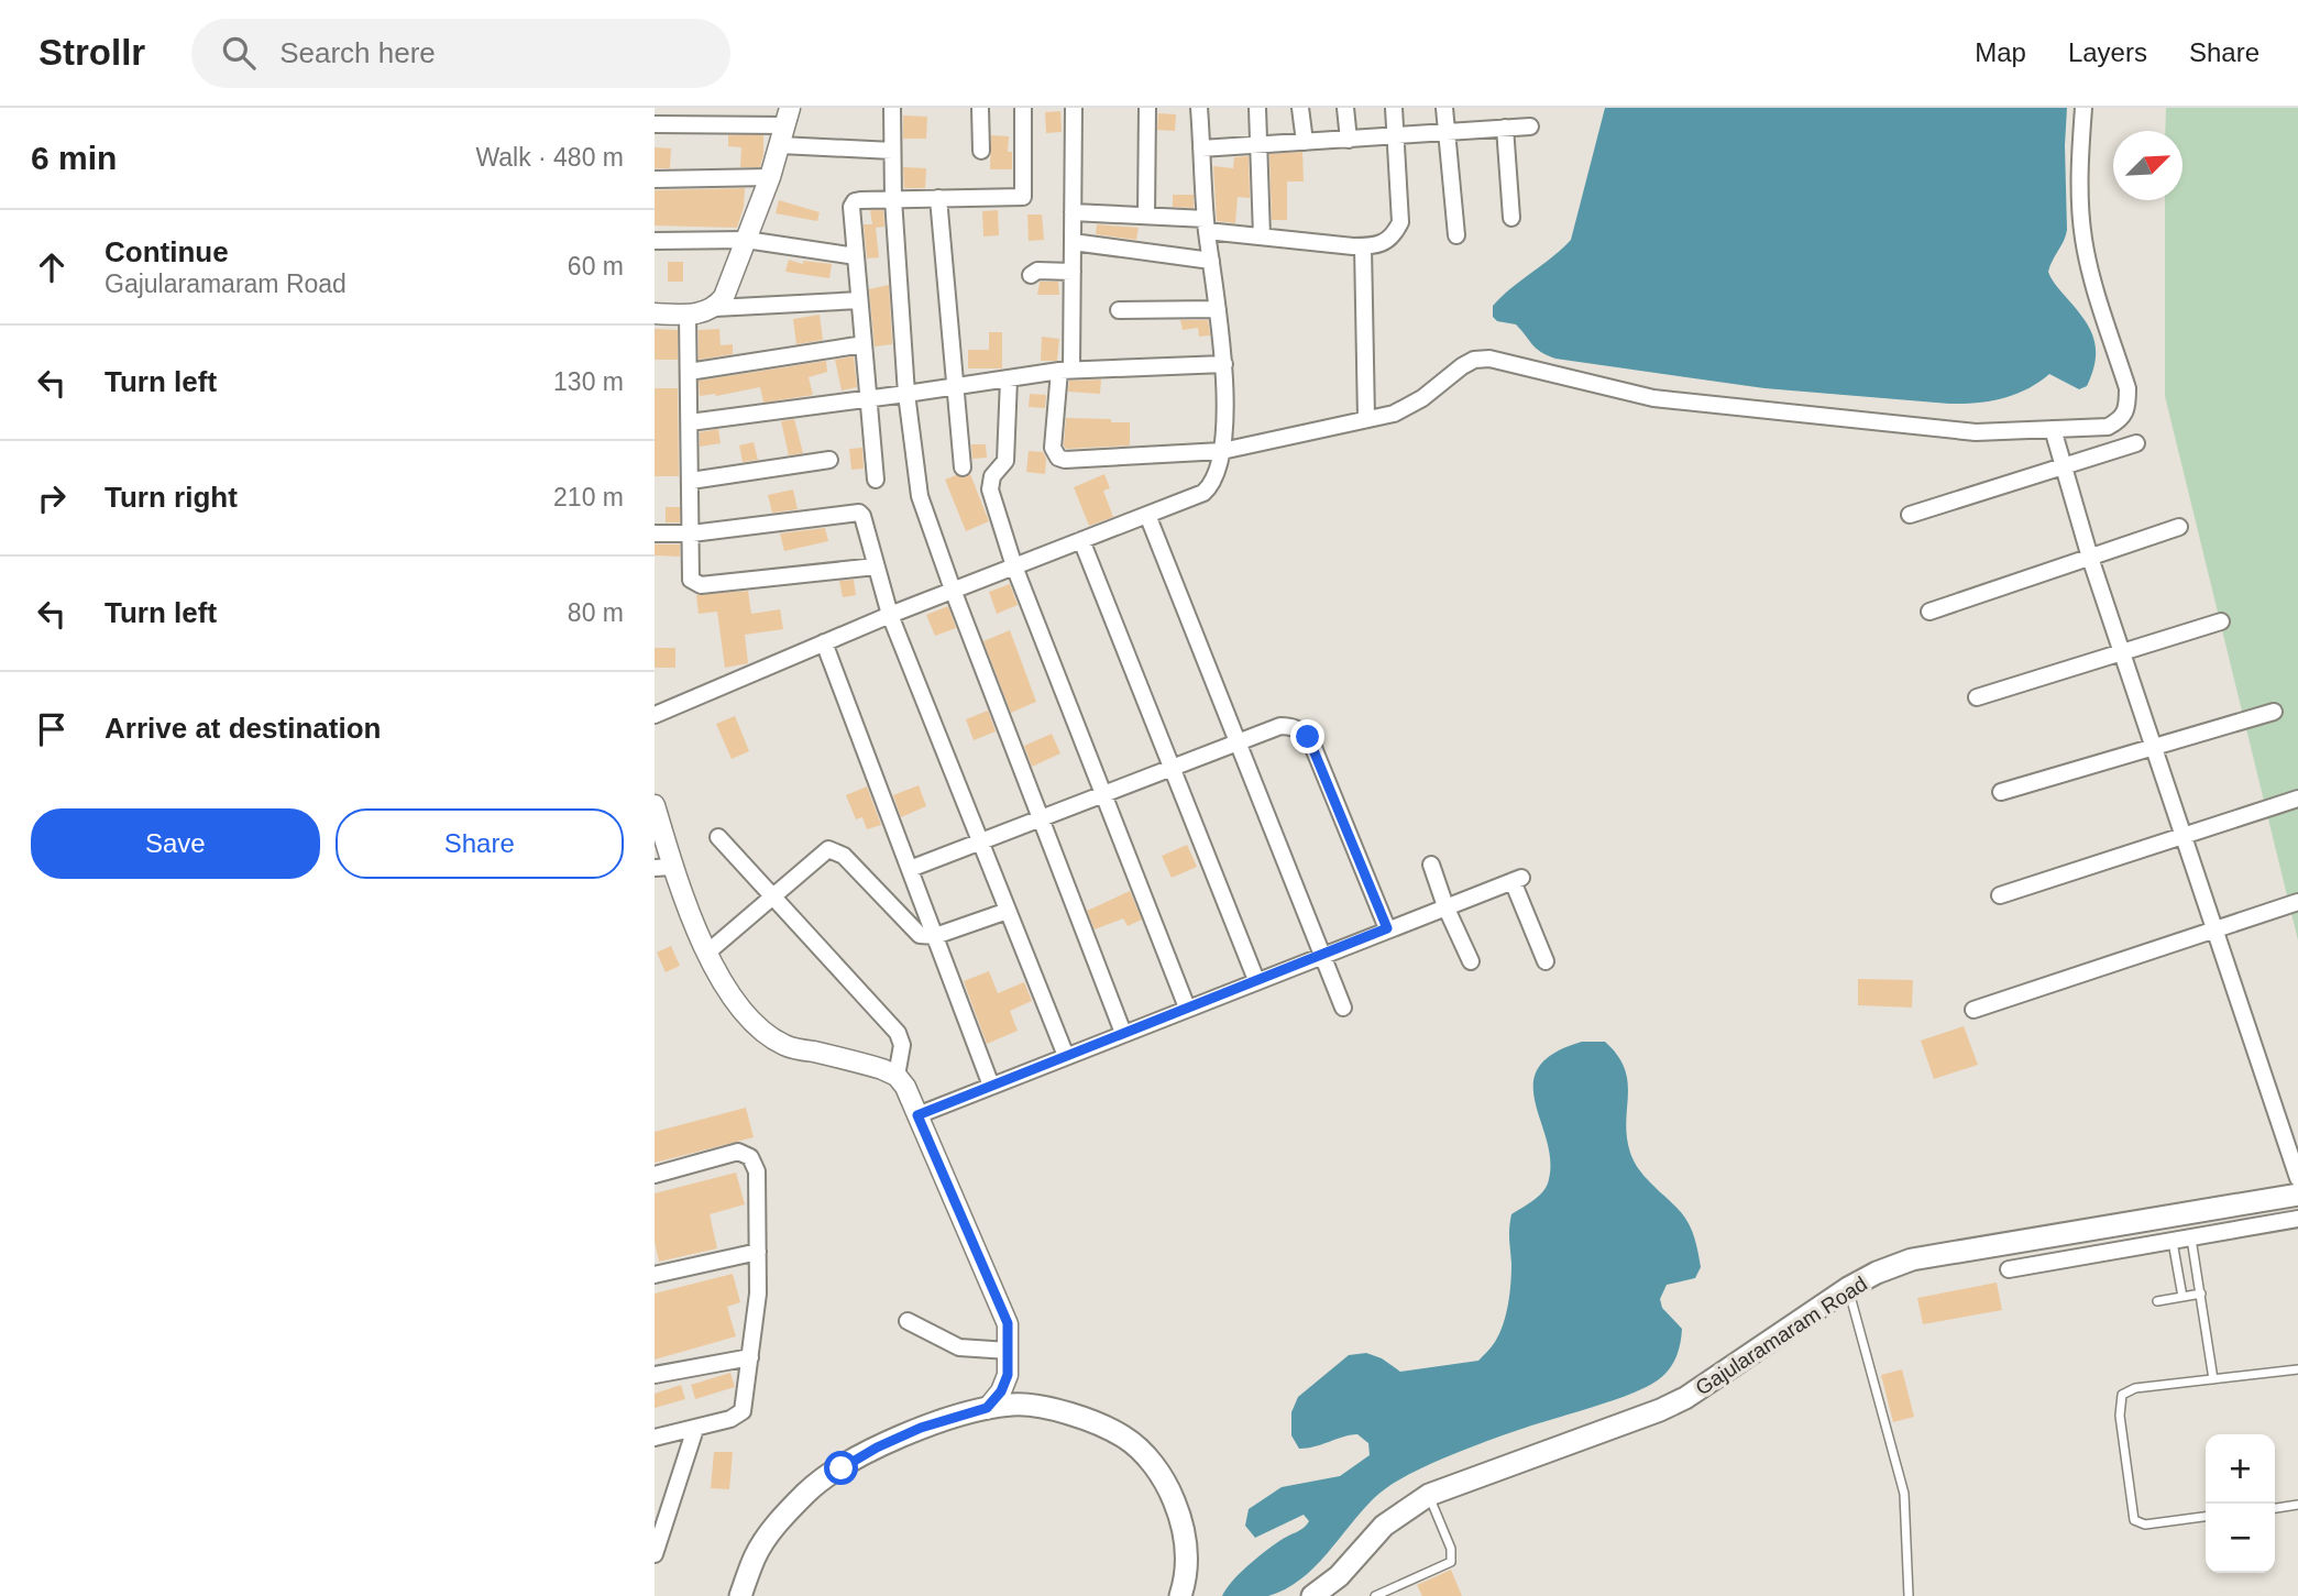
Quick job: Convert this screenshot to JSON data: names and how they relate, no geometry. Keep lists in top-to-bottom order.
{
  "streets": {
    "main road": ["Gajularamaram Road"]
  },
  "north": "top right",
  "page": {
    "header": "Strollr",
    "search": "Search here",
    "nav": ["Map", "Layers", "Share"],
    "heading": ["6 min", "Walk · 480 m"],
    "list": [
      ["Continue", "Gajularamaram Road", "60 m"],
      ["Turn left", "130 m"],
      ["Turn right", "210 m"],
      ["Turn left", "80 m"],
      "Arrive at destination"
    ],
    "buttons": ["Save", "Share"],
    "map_buttons": ["+", "−"]
  }
}
